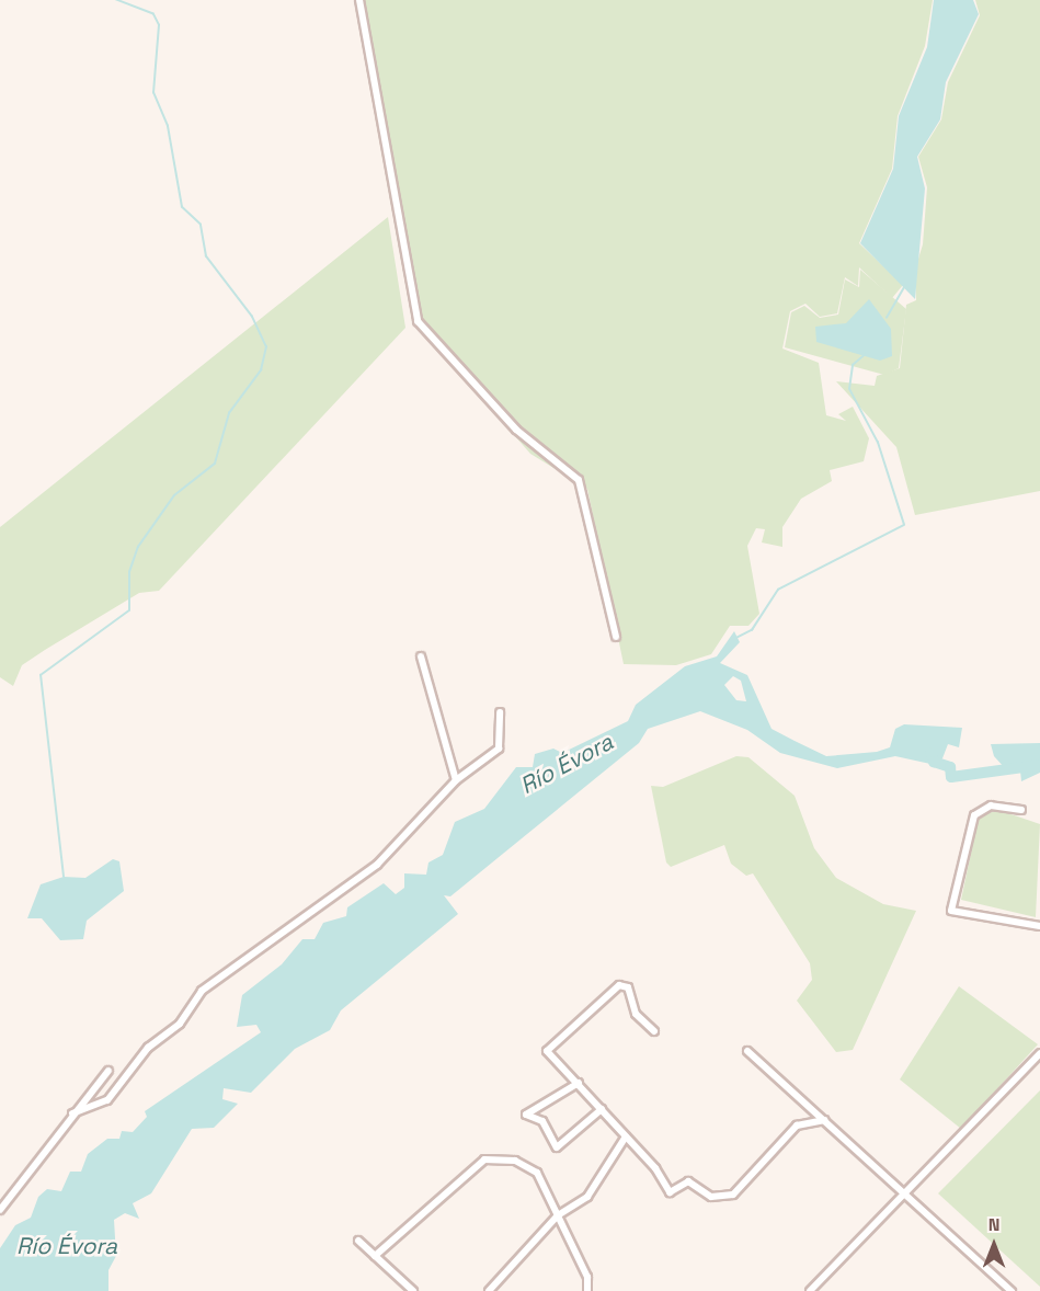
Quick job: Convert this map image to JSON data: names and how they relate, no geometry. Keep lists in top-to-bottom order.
{
  "water": ["Río Évora"],
  "north": "top"
}
